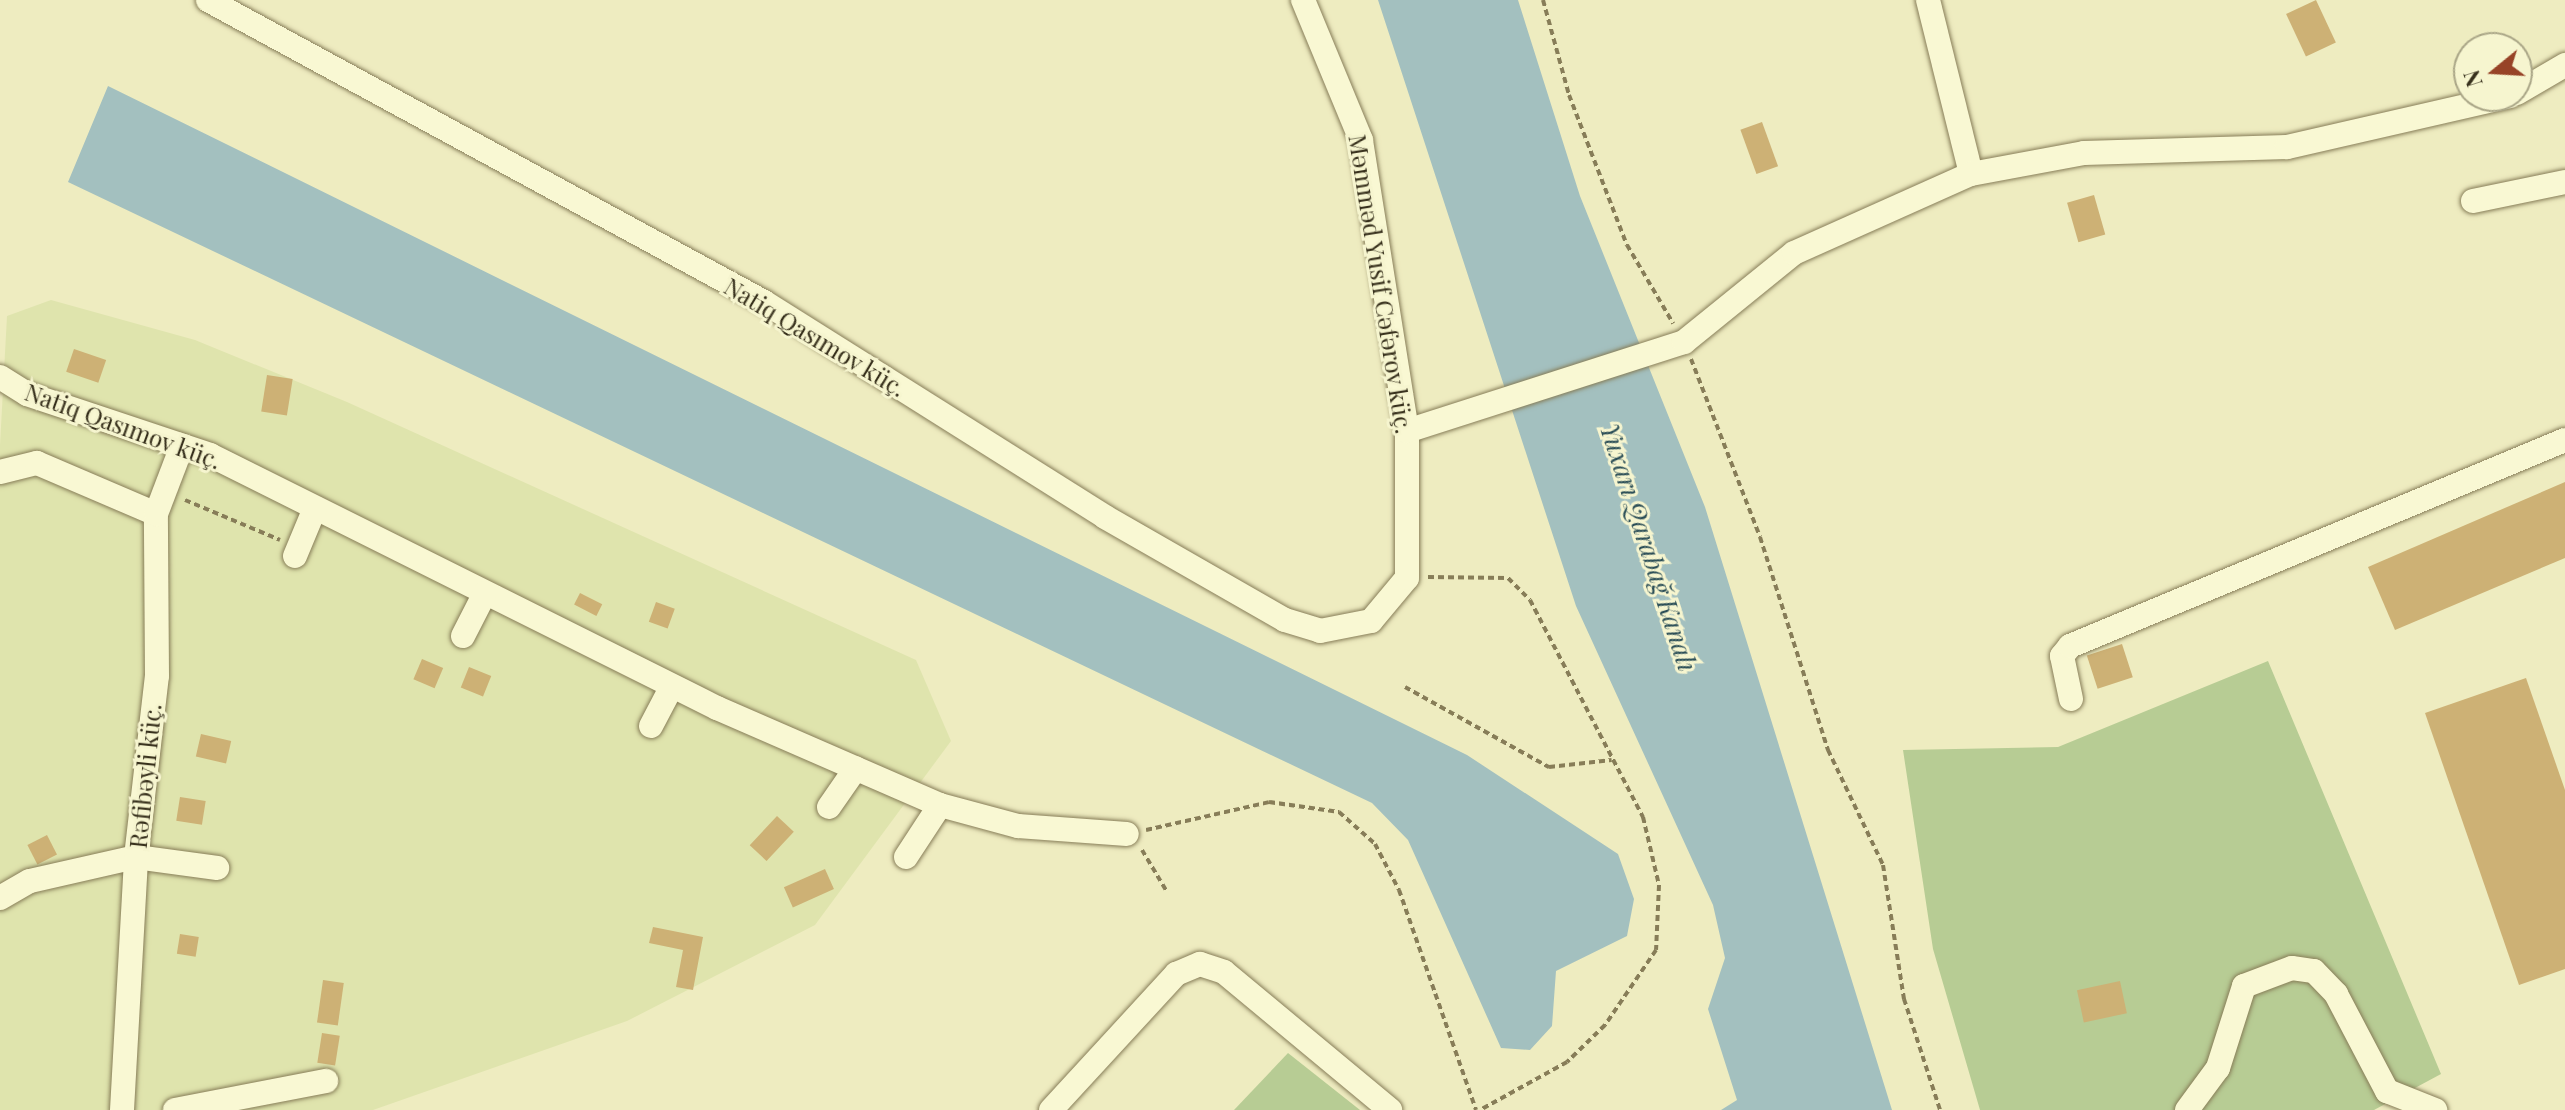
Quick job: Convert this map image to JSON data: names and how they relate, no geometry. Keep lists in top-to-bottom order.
{
  "streets": {
    "street": ["Məmməd Yusif Cəfərov küç.", "Natiq Qasımov küç.", "Rəfibəyli küç."]
  },
  "crossings": [
    ["Məmməd Yusif Cəfərov küç.", "Natiq Qasımov küç."],
    ["Natiq Qasımov küç.", "Rəfibəyli küç."]
  ],
  "water": ["Yuxarı Qarabağ Kanalı"],
  "north": "left"
}
